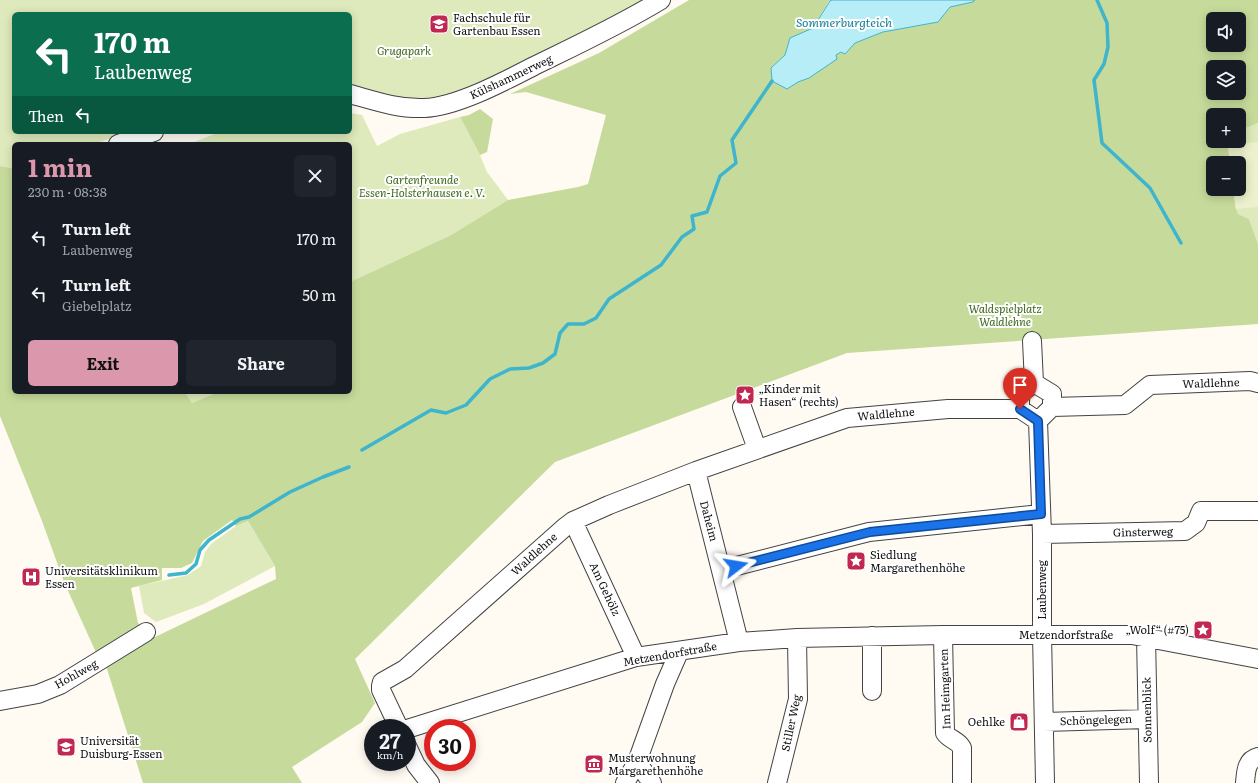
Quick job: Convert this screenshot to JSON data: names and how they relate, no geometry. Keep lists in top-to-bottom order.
{
  "streets": {
    "street": [
      "Külshammerweg",
      "Waldlehne",
      "Daheim",
      "Ginsterweg",
      "Am Gehölz",
      "Laubenweg",
      "Metzendorfstraße",
      "Hohlweg",
      "Im Heimgarten",
      "Sonnenblick",
      "Schöngelegen",
      "Stiller Weg"
    ]
  },
  "crossings": [
    ["Waldlehne", "Daheim"],
    ["Waldlehne", "Am Gehölz"],
    ["Waldlehne", "Laubenweg"],
    ["Daheim", "Metzendorfstraße"],
    ["Ginsterweg", "Laubenweg"],
    ["Am Gehölz", "Metzendorfstraße"],
    ["Laubenweg", "Metzendorfstraße"],
    ["Laubenweg", "Schöngelegen"],
    ["Metzendorfstraße", "Im Heimgarten"],
    ["Metzendorfstraße", "Sonnenblick"],
    ["Metzendorfstraße", "Stiller Weg"],
    ["Sonnenblick", "Schöngelegen"]
  ],
  "water": ["Sommerburgteich"],
  "parks": ["Grugapark", "Gartenfreunde Essen-Holsterhausen e. V.", "Waldspielplatz Waldlehne"],
  "places": {
    "school or university": ["Fachschule für Gartenbau Essen", "Universität Duisburg-Essen"],
    "place": ["„Kinder mit Hasen“ (rechts)", "Siedlung Margarethenhöhe", "„Wolf“ (#75)"],
    "hospital": ["Universitätsklinikum Essen"],
    "shop": ["Oehlke"],
    "museum": ["Musterwohnung Margarethenhöhe"]
  },
  "page": {
    "map_buttons": ["+", "−"],
    "turn": ["170 m", "Laubenweg"],
    "then": "Then",
    "heading": ["1 min", "230 m · 08:38"],
    "list": [
      {
        "name": "Turn left",
        "note": "Laubenweg",
        "value": "170 m"
      },
      {
        "name": "Turn left",
        "note": "Giebelplatz",
        "value": "50 m"
      }
    ],
    "buttons": ["Exit", "Share"],
    "speed": "27 km/h",
    "limit": "30"
  }
}
